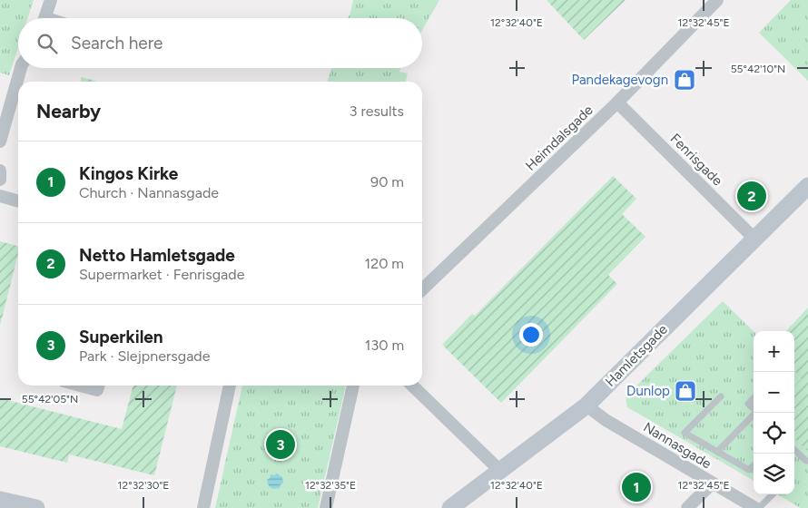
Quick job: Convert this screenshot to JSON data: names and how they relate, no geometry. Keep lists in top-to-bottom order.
{
  "streets": {
    "street": [
      "Heimdalsgade",
      "Fenrisgade",
      "Hamletsgade",
      "Nannasgade"
    ]
  },
  "crossings": [
    ["Heimdalsgade", "Fenrisgade"],
    ["Fenrisgade", "Hamletsgade"],
    ["Hamletsgade", "Nannasgade"]
  ],
  "places": {
    "shop": ["Pandekagevogn", "Dunlop"]
  },
  "page": {
    "search": "Search here",
    "heading": ["Nearby", "3 results"],
    "list": [
      {
        "mark": "1",
        "name": "Kingos Kirke",
        "note": "Church · Nannasgade",
        "value": "90 m"
      },
      {
        "mark": "2",
        "name": "Netto Hamletsgade",
        "note": "Supermarket · Fenrisgade",
        "value": "120 m"
      },
      {
        "mark": "3",
        "name": "Superkilen",
        "note": "Park · Slejpnersgade",
        "value": "130 m"
      }
    ],
    "pins": ["2", "3", "1"],
    "map_buttons": ["+", "−"]
  },
  "coordinates": [
    "12°32'40\"E",
    "12°32'45\"E",
    "55°42'10\"N",
    "55°42'05\"N",
    "12°32'30\"E",
    "12°32'35\"E"
  ]
}
